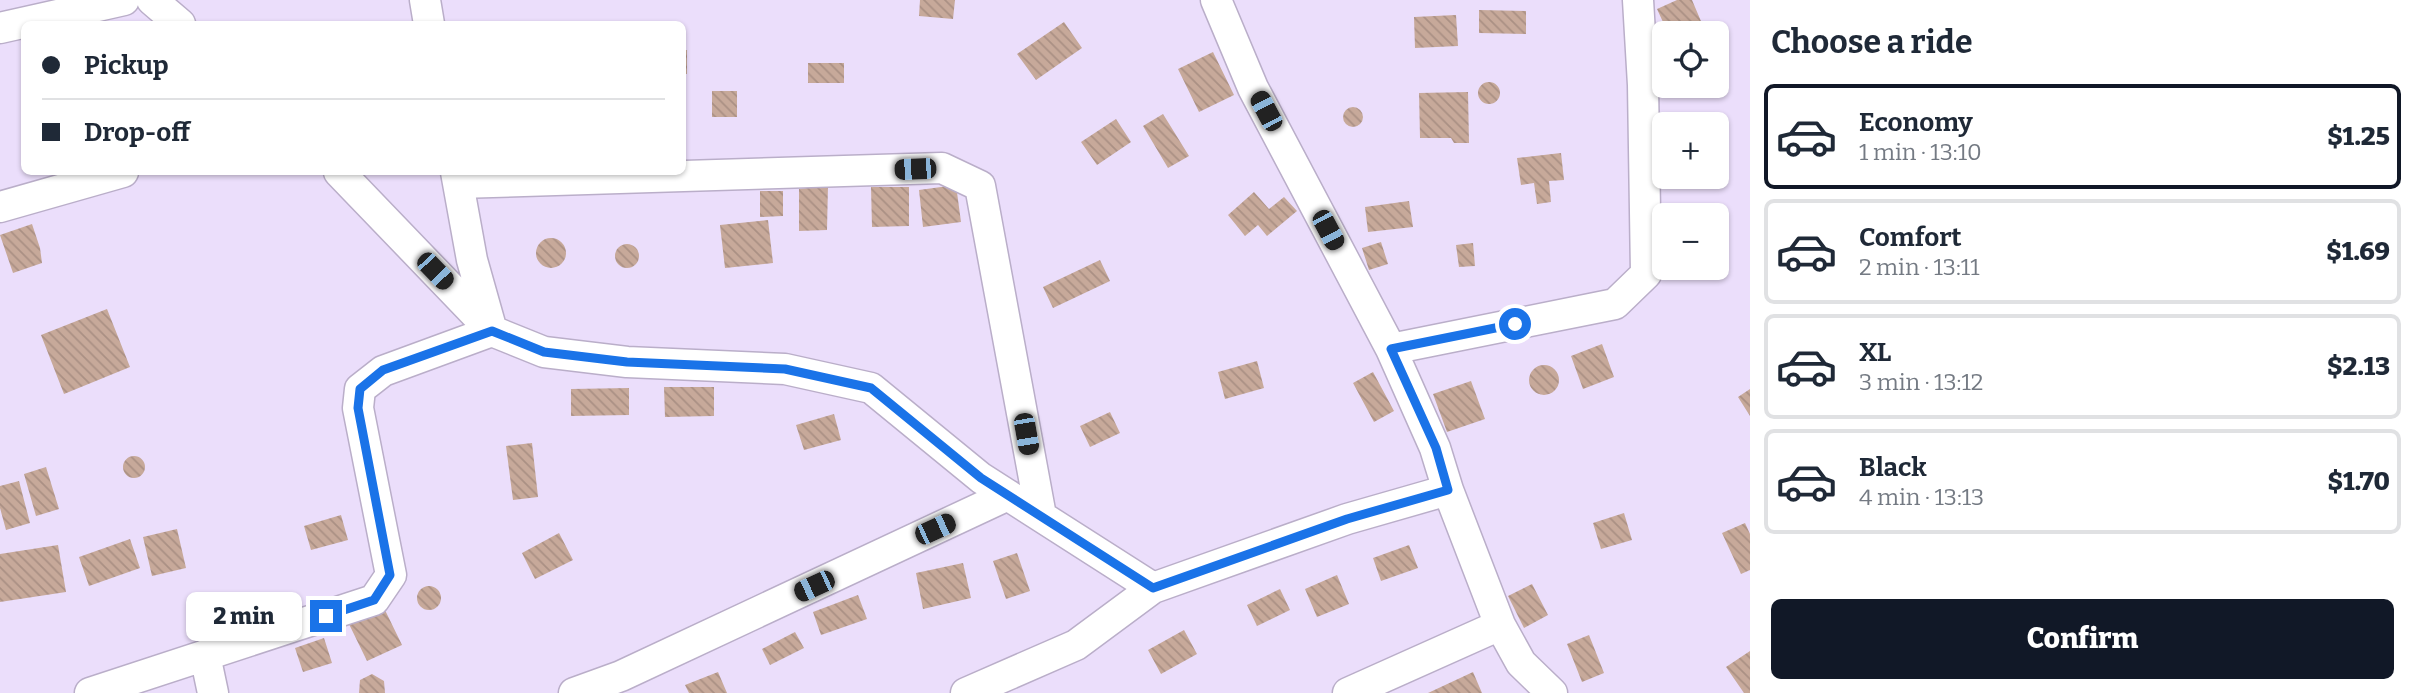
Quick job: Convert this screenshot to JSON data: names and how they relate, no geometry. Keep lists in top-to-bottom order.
{
  "page": {
    "heading": "Choose a ride",
    "map_buttons": ["+", "−"],
    "banner": ["Pickup", "Drop-off"],
    "list": [
      {
        "name": "Economy",
        "note": "1 min · 13:10",
        "value": "$1.25"
      },
      {
        "name": "Comfort",
        "note": "2 min · 13:11",
        "value": "$1.69"
      },
      {
        "name": "XL",
        "note": "3 min · 13:12",
        "value": "$2.13"
      },
      {
        "name": "Black",
        "note": "4 min · 13:13",
        "value": "$1.70"
      }
    ],
    "buttons": "Confirm",
    "bubble": "2 min"
  }
}
